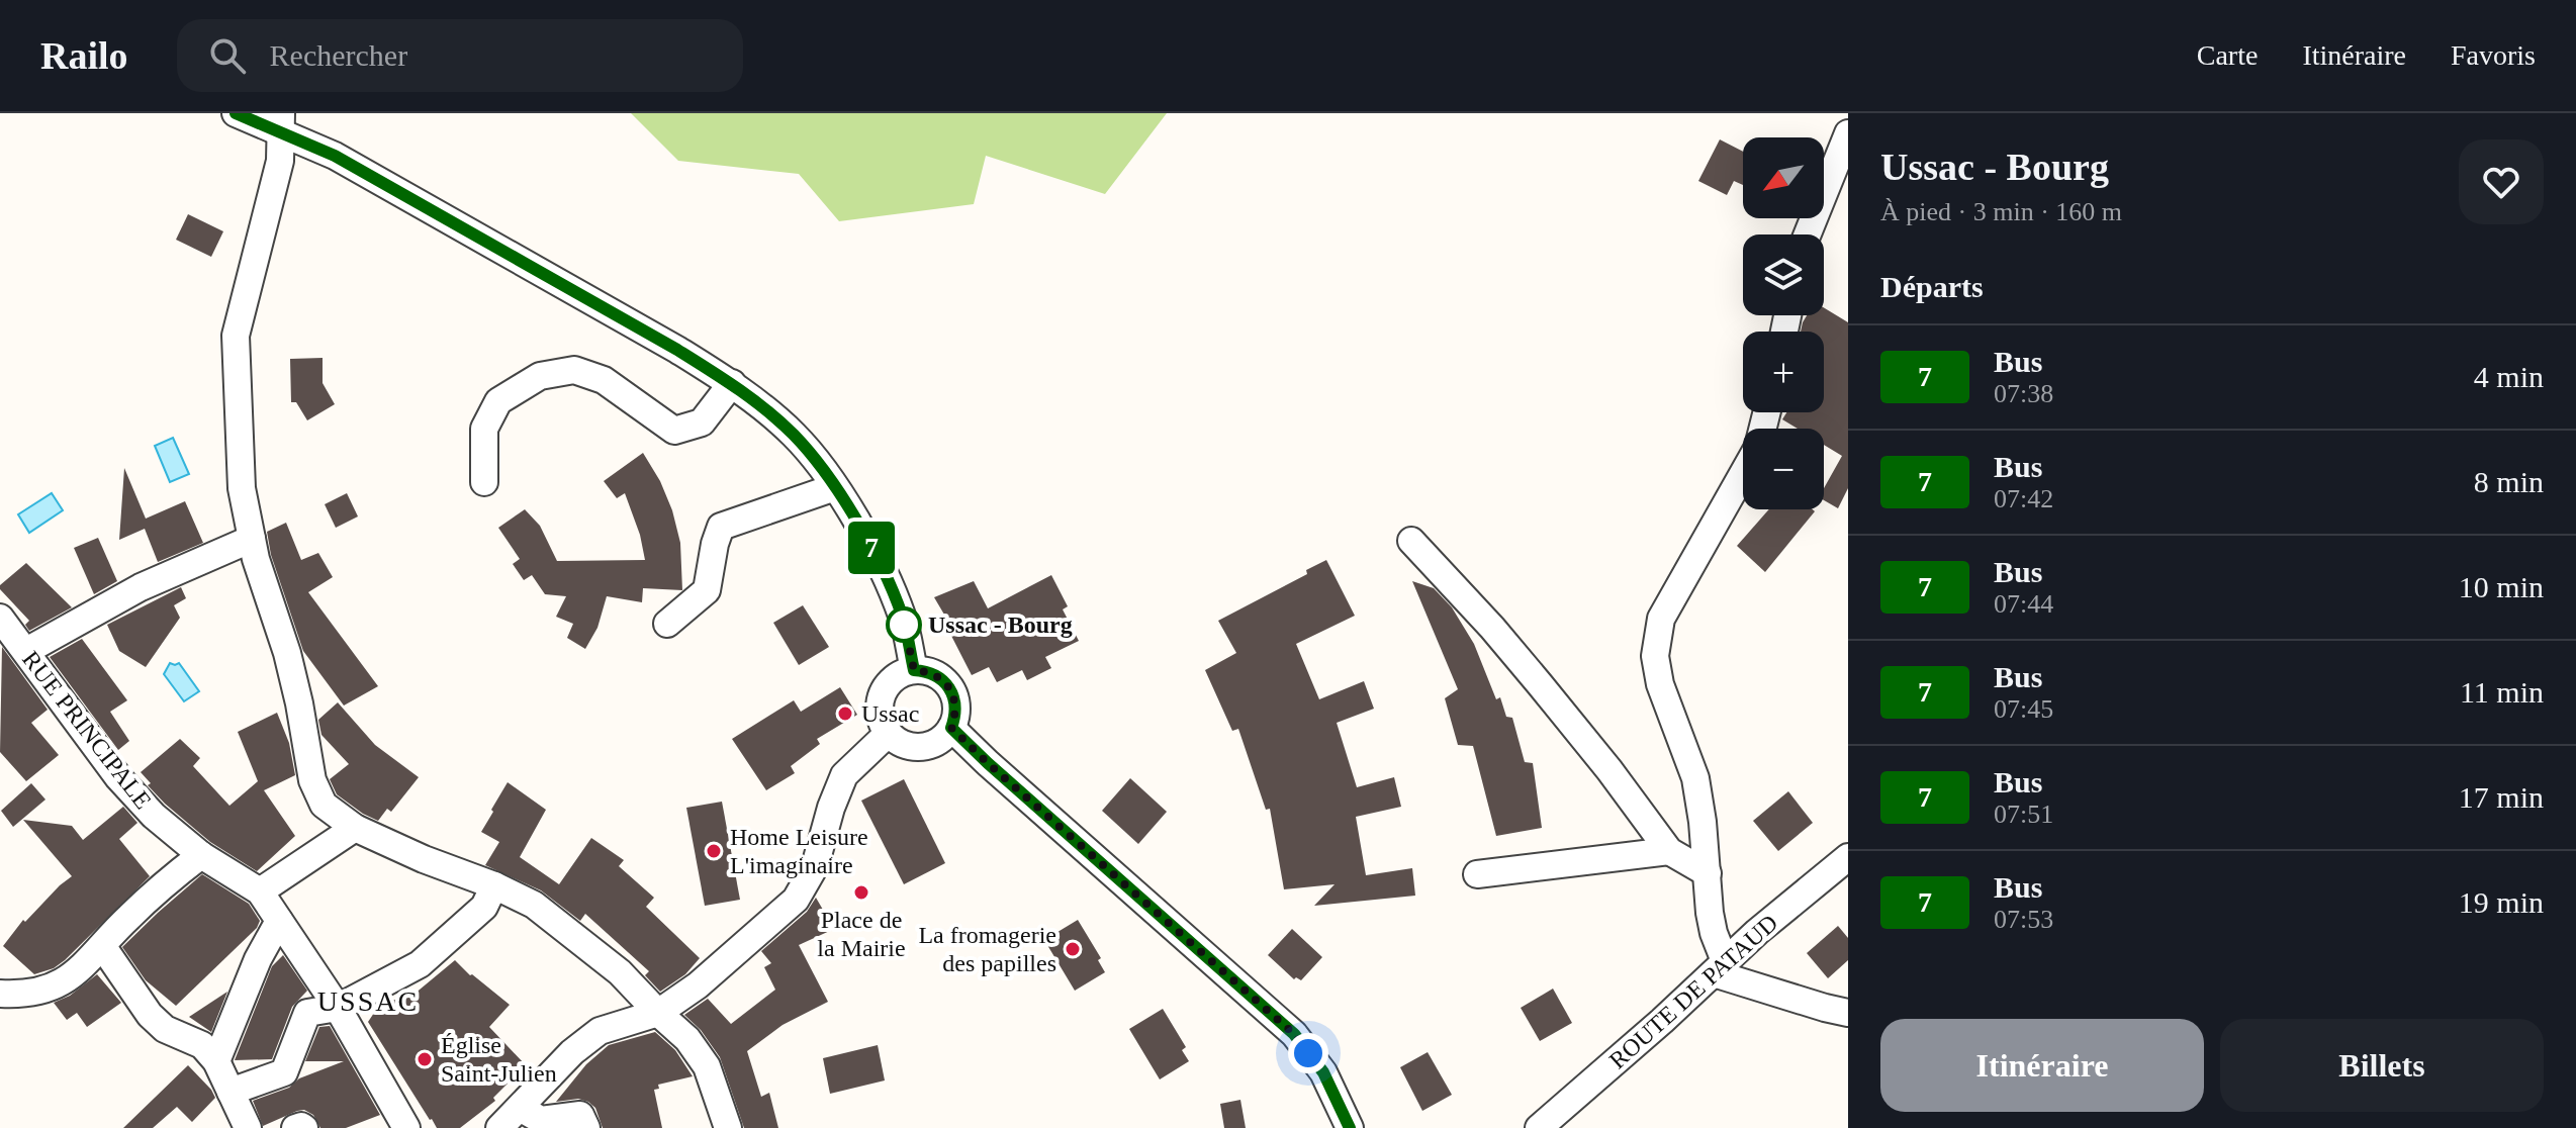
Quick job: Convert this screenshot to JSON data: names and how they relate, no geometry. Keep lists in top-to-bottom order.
{
  "streets": {
    "street": ["RUE PRINCIPALE", "ROUTE DE PATAUD"]
  },
  "districts": ["USSAC"],
  "places": [
    "Ussac - Bourg",
    "Ussac",
    "Home Leisure L'imaginaire",
    "Place de la Mairie",
    "La fromagerie des papilles",
    "Église Saint-Julien"
  ],
  "lines": ["bus line 7"],
  "north": "bottom left",
  "page": {
    "header": "Railo",
    "search": "Rechercher",
    "nav": ["Carte", "Itinéraire", "Favoris"],
    "on_map": "7",
    "heading": [
      ["Ussac - Bourg", "À pied · 3 min · 160 m"],
      "Départs"
    ],
    "map_buttons": ["+", "−"],
    "list": [
      {
        "mark": "7",
        "name": "Bus",
        "note": "07:38",
        "value": "4 min"
      },
      {
        "mark": "7",
        "name": "Bus",
        "note": "07:42",
        "value": "8 min"
      },
      {
        "mark": "7",
        "name": "Bus",
        "note": "07:44",
        "value": "10 min"
      },
      {
        "mark": "7",
        "name": "Bus",
        "note": "07:45",
        "value": "11 min"
      },
      {
        "mark": "7",
        "name": "Bus",
        "note": "07:51",
        "value": "17 min"
      },
      {
        "mark": "7",
        "name": "Bus",
        "note": "07:53",
        "value": "19 min"
      }
    ],
    "buttons": ["Itinéraire", "Billets"]
  }
}
